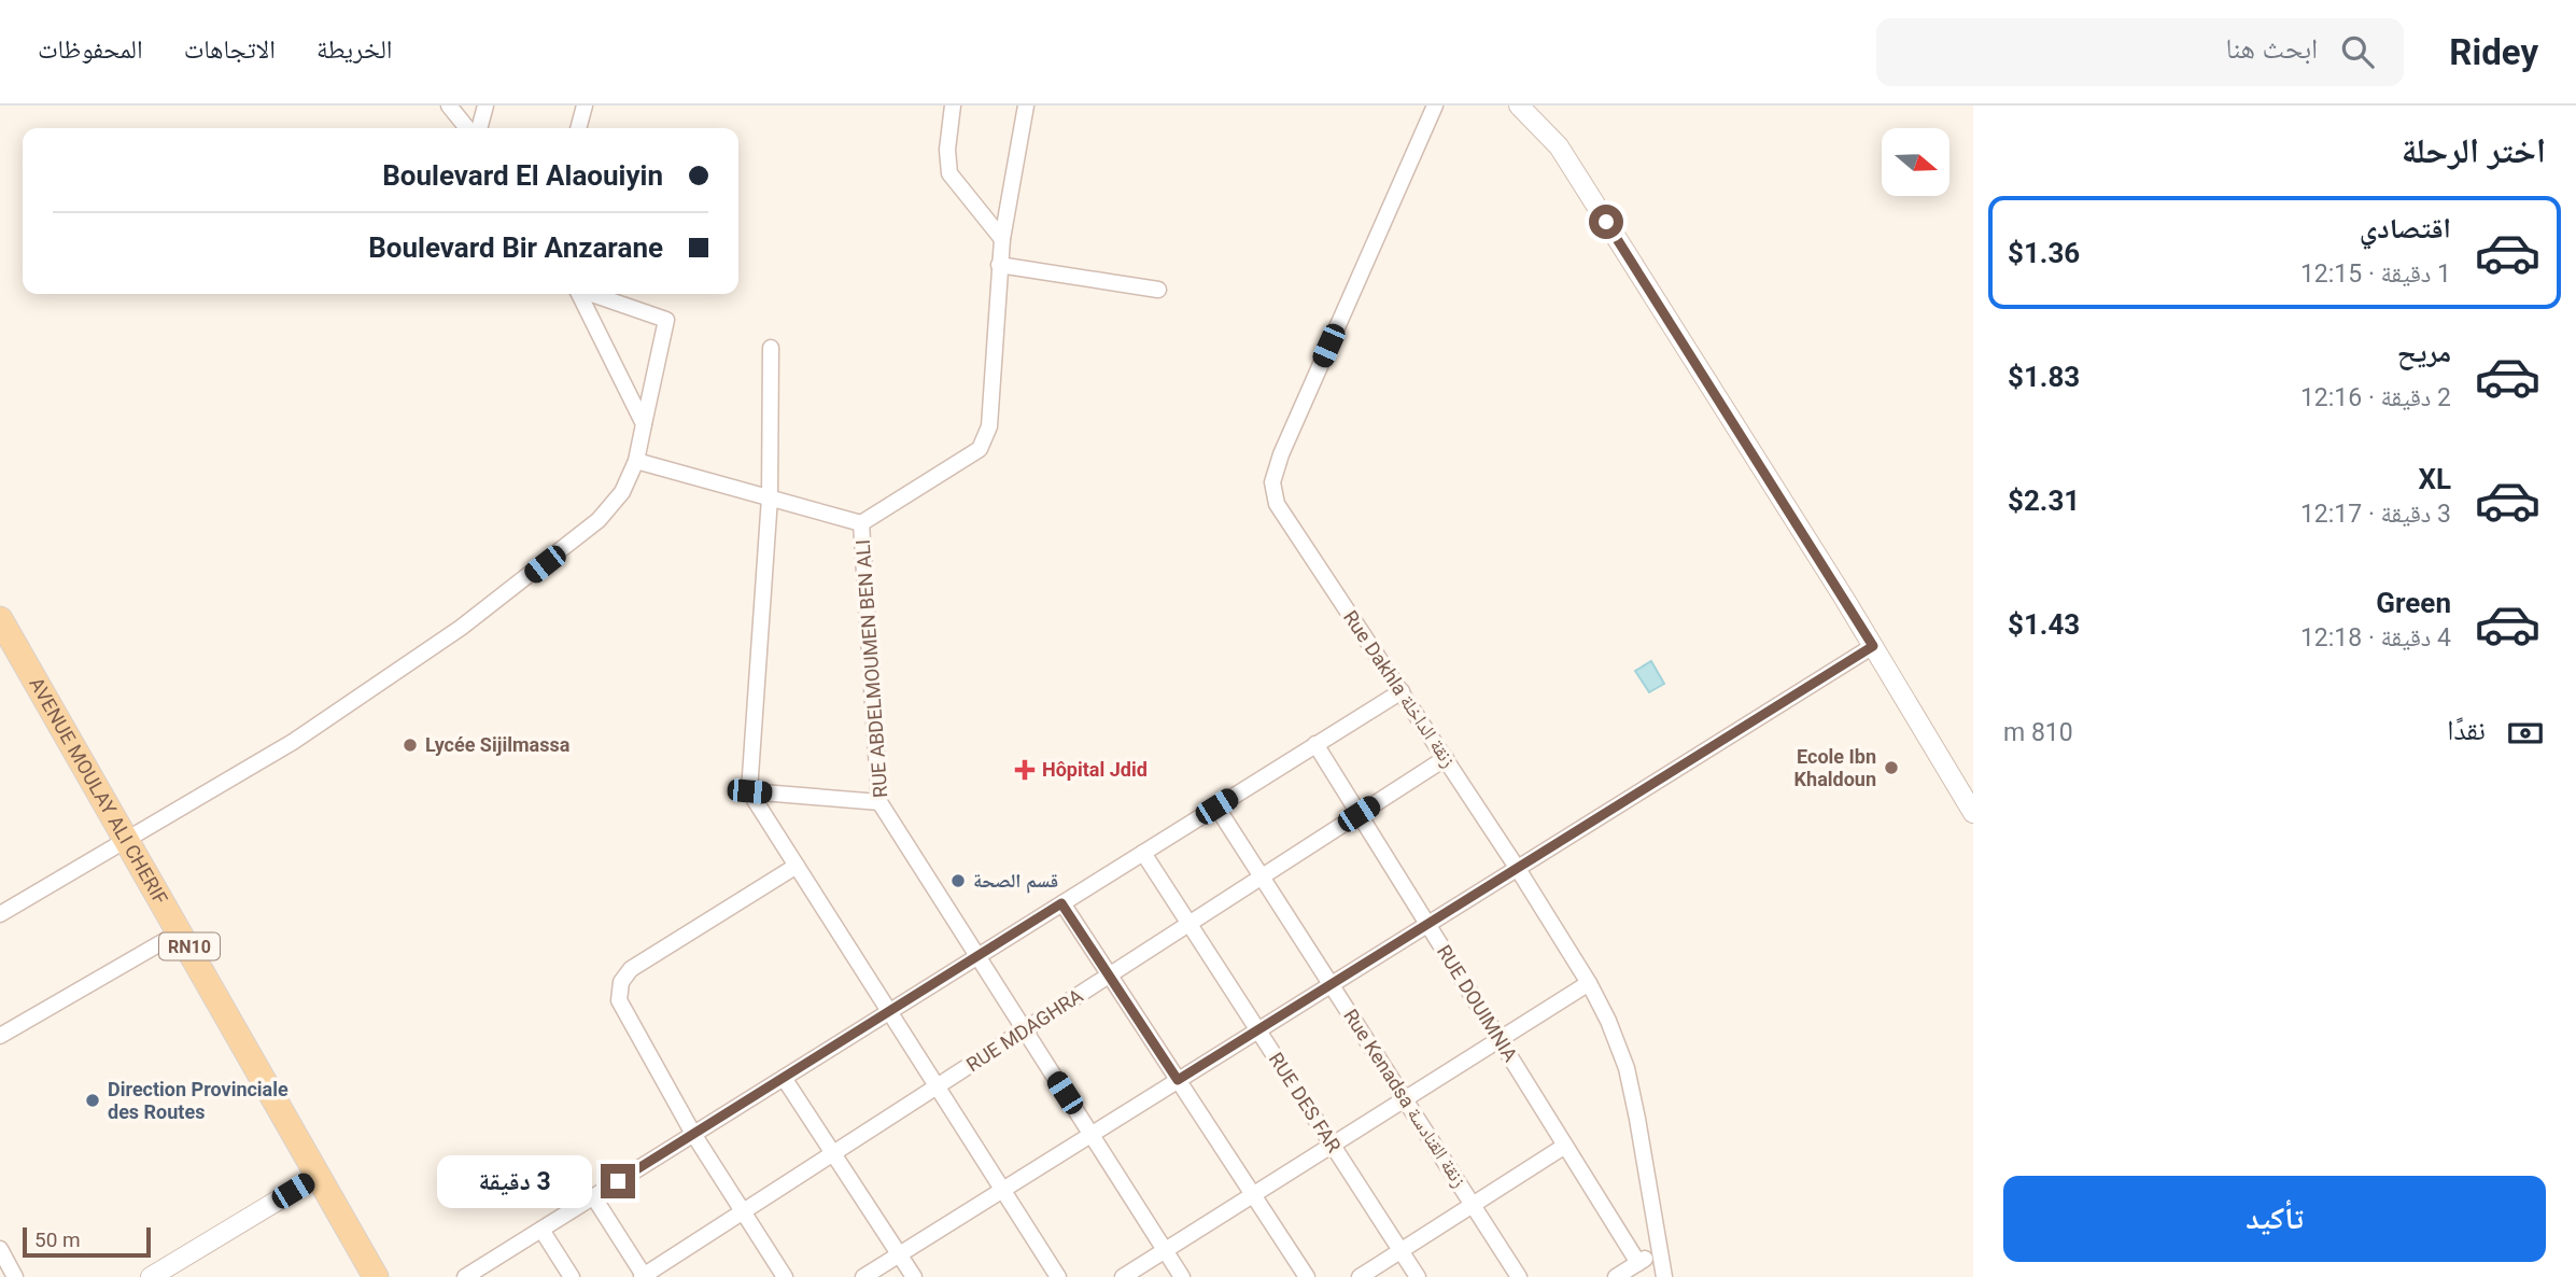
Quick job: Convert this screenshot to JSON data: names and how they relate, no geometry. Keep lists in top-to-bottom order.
{
  "streets": {
    "main road": ["AVENUE MOULAY ALI CHERIF", "RN10"],
    "street": [
      "RUE ABDELMOUMEN BEN ALI",
      "Rue Dakhla زنقة الداخلة",
      "RUE DOUIMNIA",
      "RUE MDAGHRA",
      "Rue Kenadsa زنقة القنادسة",
      "RUE DES FAR"
    ]
  },
  "crossings": [
    ["RUE ABDELMOUMEN BEN ALI", "RUE MDAGHRA"],
    ["Rue Dakhla زنقة الداخلة", "RUE MDAGHRA"],
    ["RUE DOUIMNIA", "RUE MDAGHRA"],
    ["RUE MDAGHRA", "Rue Kenadsa زنقة القنادسة"],
    ["RUE MDAGHRA", "RUE DES FAR"]
  ],
  "places": {
    "other": [
      "Lycée Sijilmassa",
      "Ecole Ibn Khaldoun",
      "قسم الصحة",
      "Direction Provinciale des Routes"
    ],
    "health": ["Hôpital Jdid"]
  },
  "scale_bar": "50 m",
  "north": "right",
  "page": {
    "header": "Ridey",
    "search": "ابحث هنا",
    "nav": ["الخريطة", "الاتجاهات", "المحفوظات"],
    "heading": "اختر الرحلة",
    "banner": ["Boulevard El Alaouiyin", "Boulevard Bir Anzarane"],
    "list": [
      {
        "name": "اقتصادي",
        "note": "1 دقيقة · 12:15",
        "value": "$1.36"
      },
      {
        "name": "مريح",
        "note": "2 دقيقة · 12:16",
        "value": "$1.83"
      },
      {
        "name": "XL",
        "note": "3 دقيقة · 12:17",
        "value": "$2.31"
      },
      {
        "name": "Green",
        "note": "4 دقيقة · 12:18",
        "value": "$1.43"
      }
    ],
    "pay": ["نقدًا", "810 m"],
    "bubble": "3 دقيقة",
    "buttons": "تأكيد",
    "scale": "50 m"
  }
}
